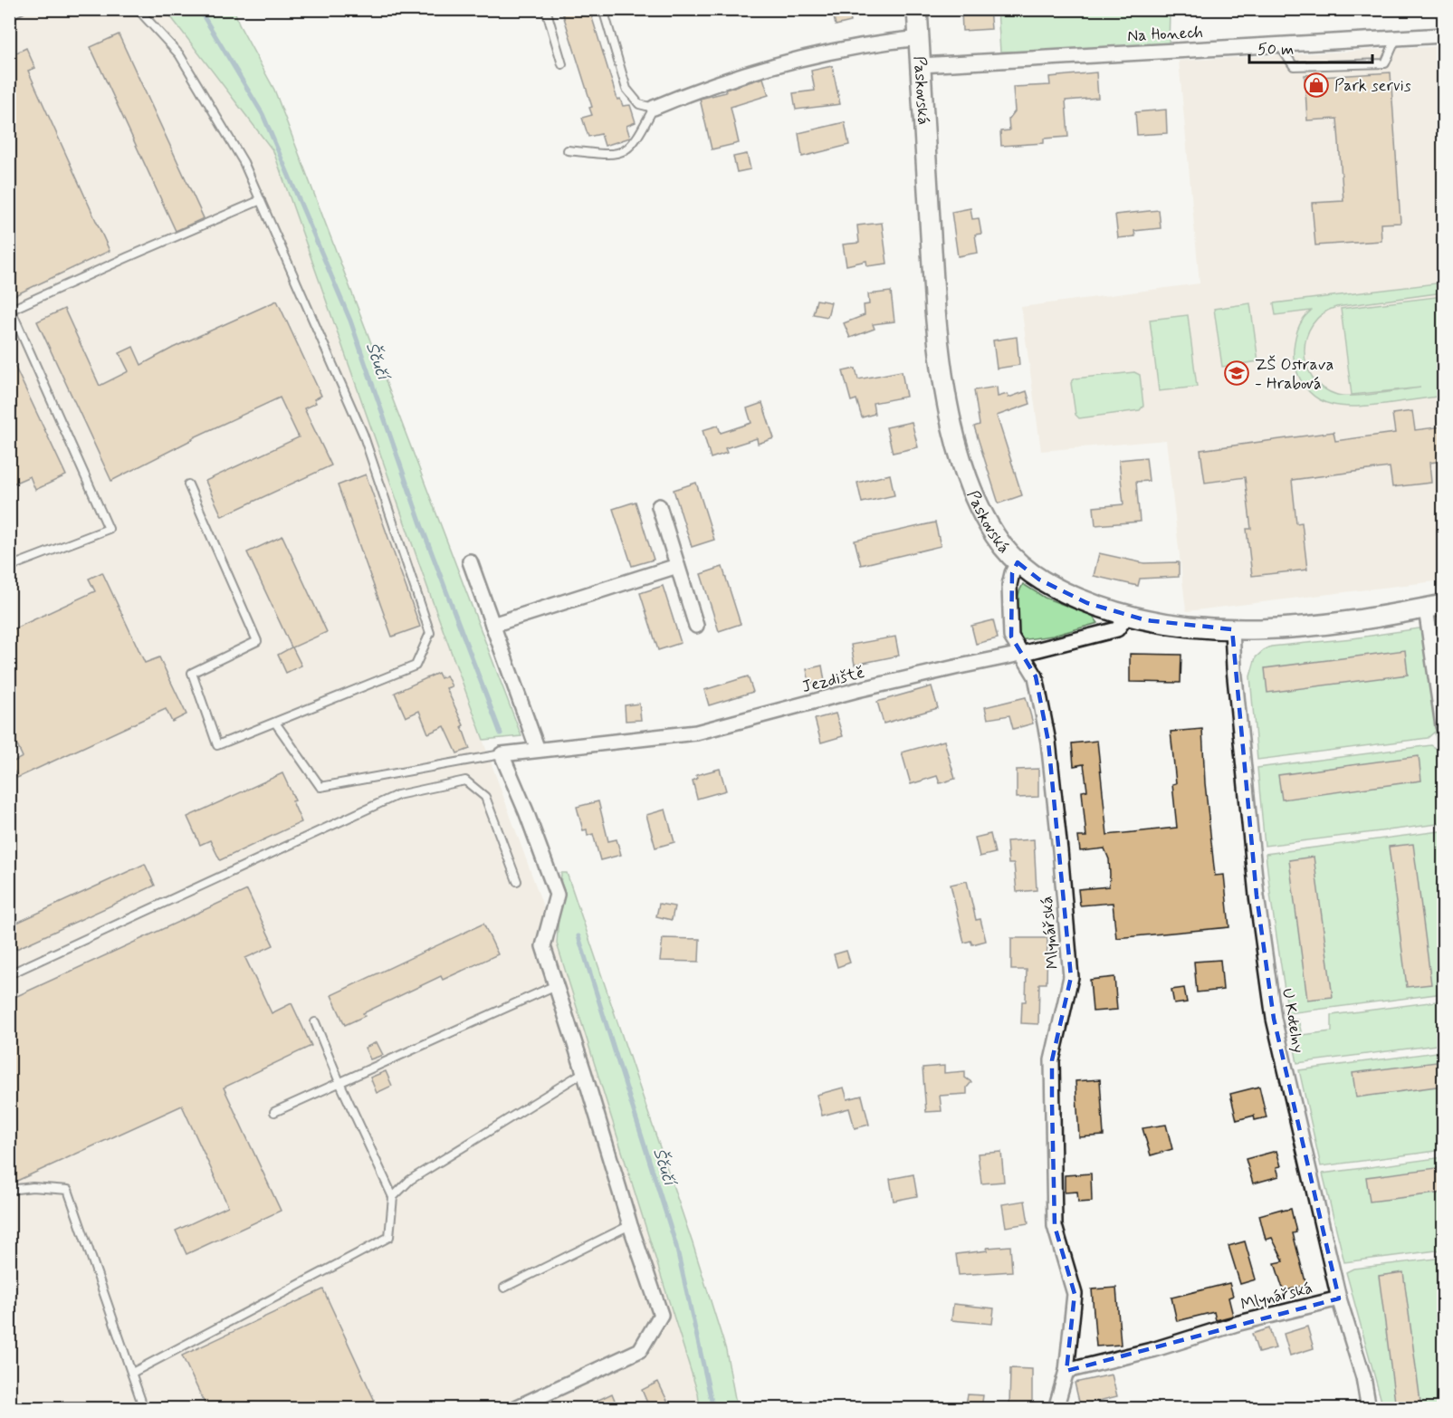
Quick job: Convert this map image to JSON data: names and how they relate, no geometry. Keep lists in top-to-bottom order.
{
  "streets": {
    "main road": ["Paskovská"],
    "street": [
      "Na Honech",
      "Jezdiště",
      "Mlynářská",
      "U Kotelny"
    ]
  },
  "crossings": [
    ["Na Honech", "Paskovská"],
    ["Paskovská", "Jezdiště"],
    ["Paskovská", "Mlynářská"],
    ["Paskovská", "U Kotelny"],
    ["Jezdiště", "Mlynářská"],
    ["Mlynářská", "U Kotelny"]
  ],
  "water": ["Ščučí"],
  "places": {
    "shop": ["Park servis"],
    "school or university": ["ZŠ Ostrava - Hrabová"]
  },
  "scale_bar": "50 m"
}
